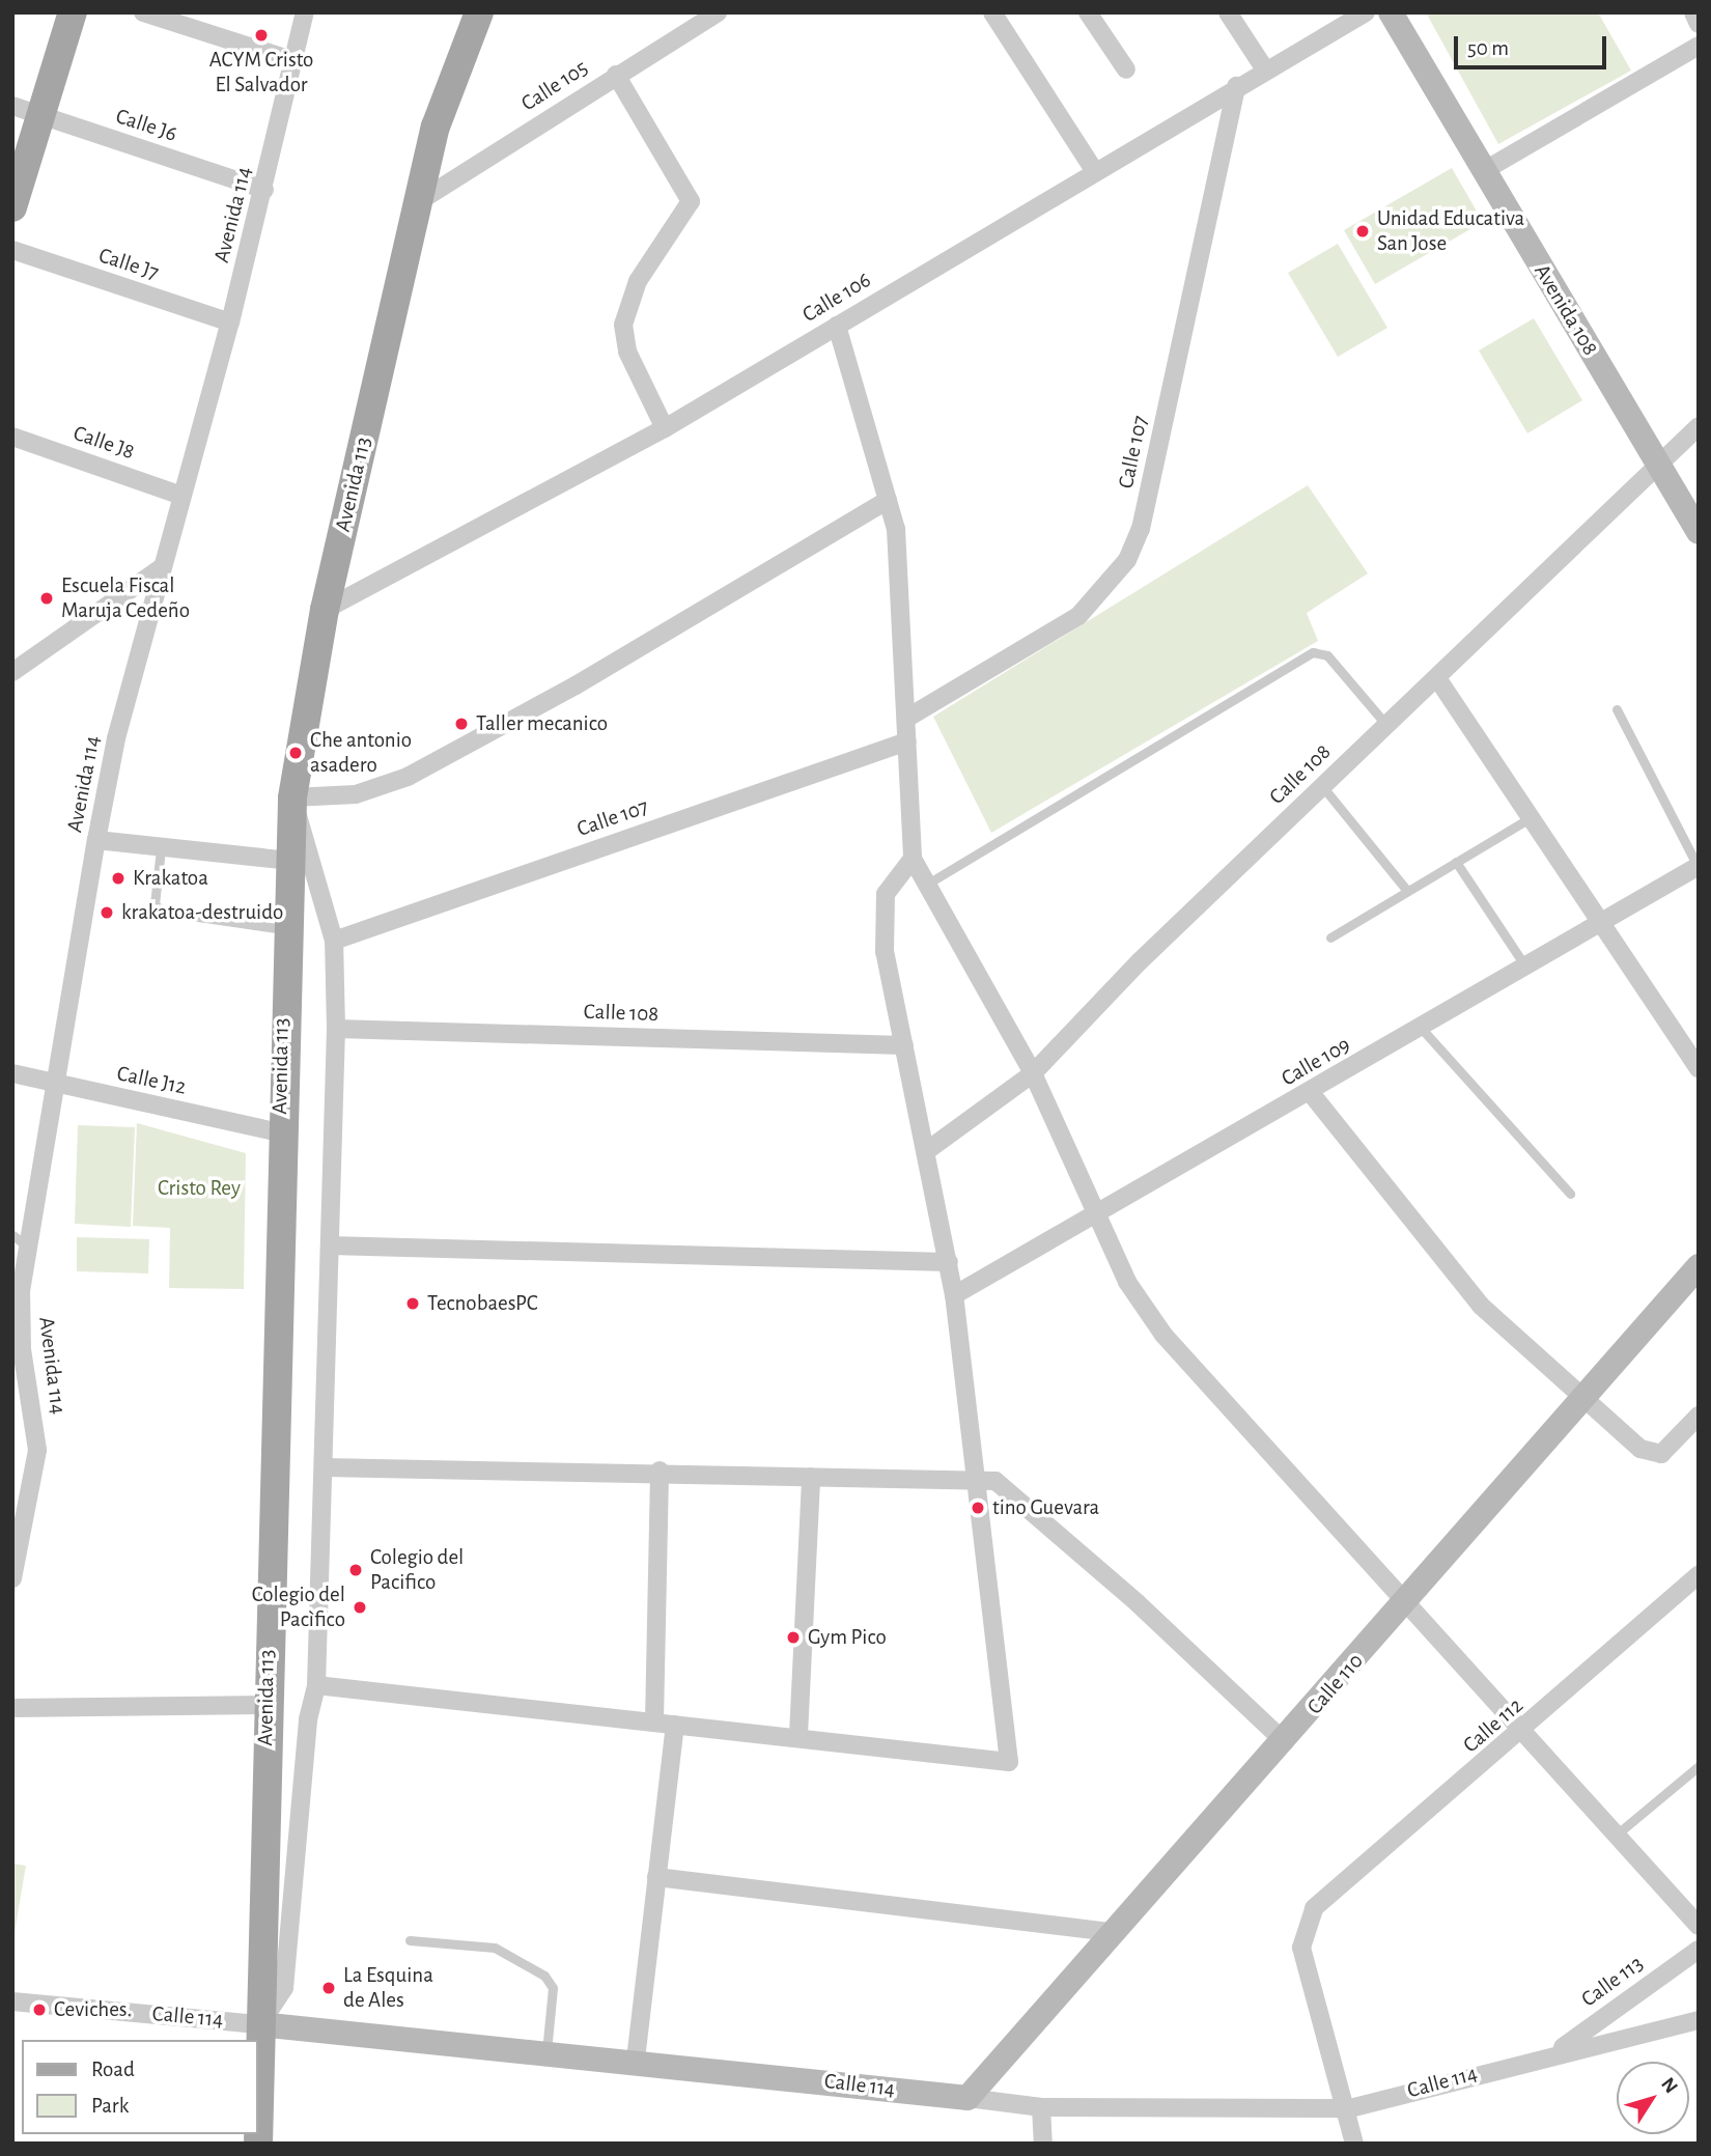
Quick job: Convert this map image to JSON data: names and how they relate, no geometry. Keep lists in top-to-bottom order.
{
  "streets": {
    "main road": ["Avenida 113"],
    "street": [
      "Calle 105",
      "Calle J6",
      "Avenida 114",
      "Calle J7",
      "Calle 106",
      "Avenida 108",
      "Calle J8",
      "Calle 107",
      "Calle 108",
      "Calle 109",
      "Calle J12",
      "Calle 110",
      "Calle 112",
      "Calle 113",
      "Calle 114"
    ]
  },
  "crossings": [
    ["Calle 105", "Avenida 113"],
    ["Calle J6", "Avenida 114"],
    ["Avenida 114", "Calle J7"],
    ["Avenida 114", "Calle J8"],
    ["Avenida 114", "Calle J12"],
    ["Calle 106", "Calle 107"],
    ["Calle 106", "Avenida 113"],
    ["Avenida 108", "Calle 108"],
    ["Avenida 113", "Calle J12"],
    ["Avenida 113", "Calle 114"],
    ["Calle 110", "Calle 114"],
    ["Calle 112", "Calle 114"],
    ["Calle 113", "Calle 114"]
  ],
  "parks": ["Cristo Rey"],
  "places": [
    "ACYM Cristo El Salvador",
    "Unidad Educativa San Jose",
    "Escuela Fiscal Maruja Cedeño",
    "Taller mecanico",
    "Che antonio asadero",
    "Krakatoa",
    "krakatoa-destruido",
    "TecnobaesPC",
    "tino Guevara",
    "Colegio del Pacifico",
    "Colegio del Pacìfico",
    "Gym Pico",
    "La Esquina de Ales",
    "Ceviches."
  ],
  "legend": ["Road", "Park"],
  "scale_bar": "50 m",
  "north": "top right"
}
